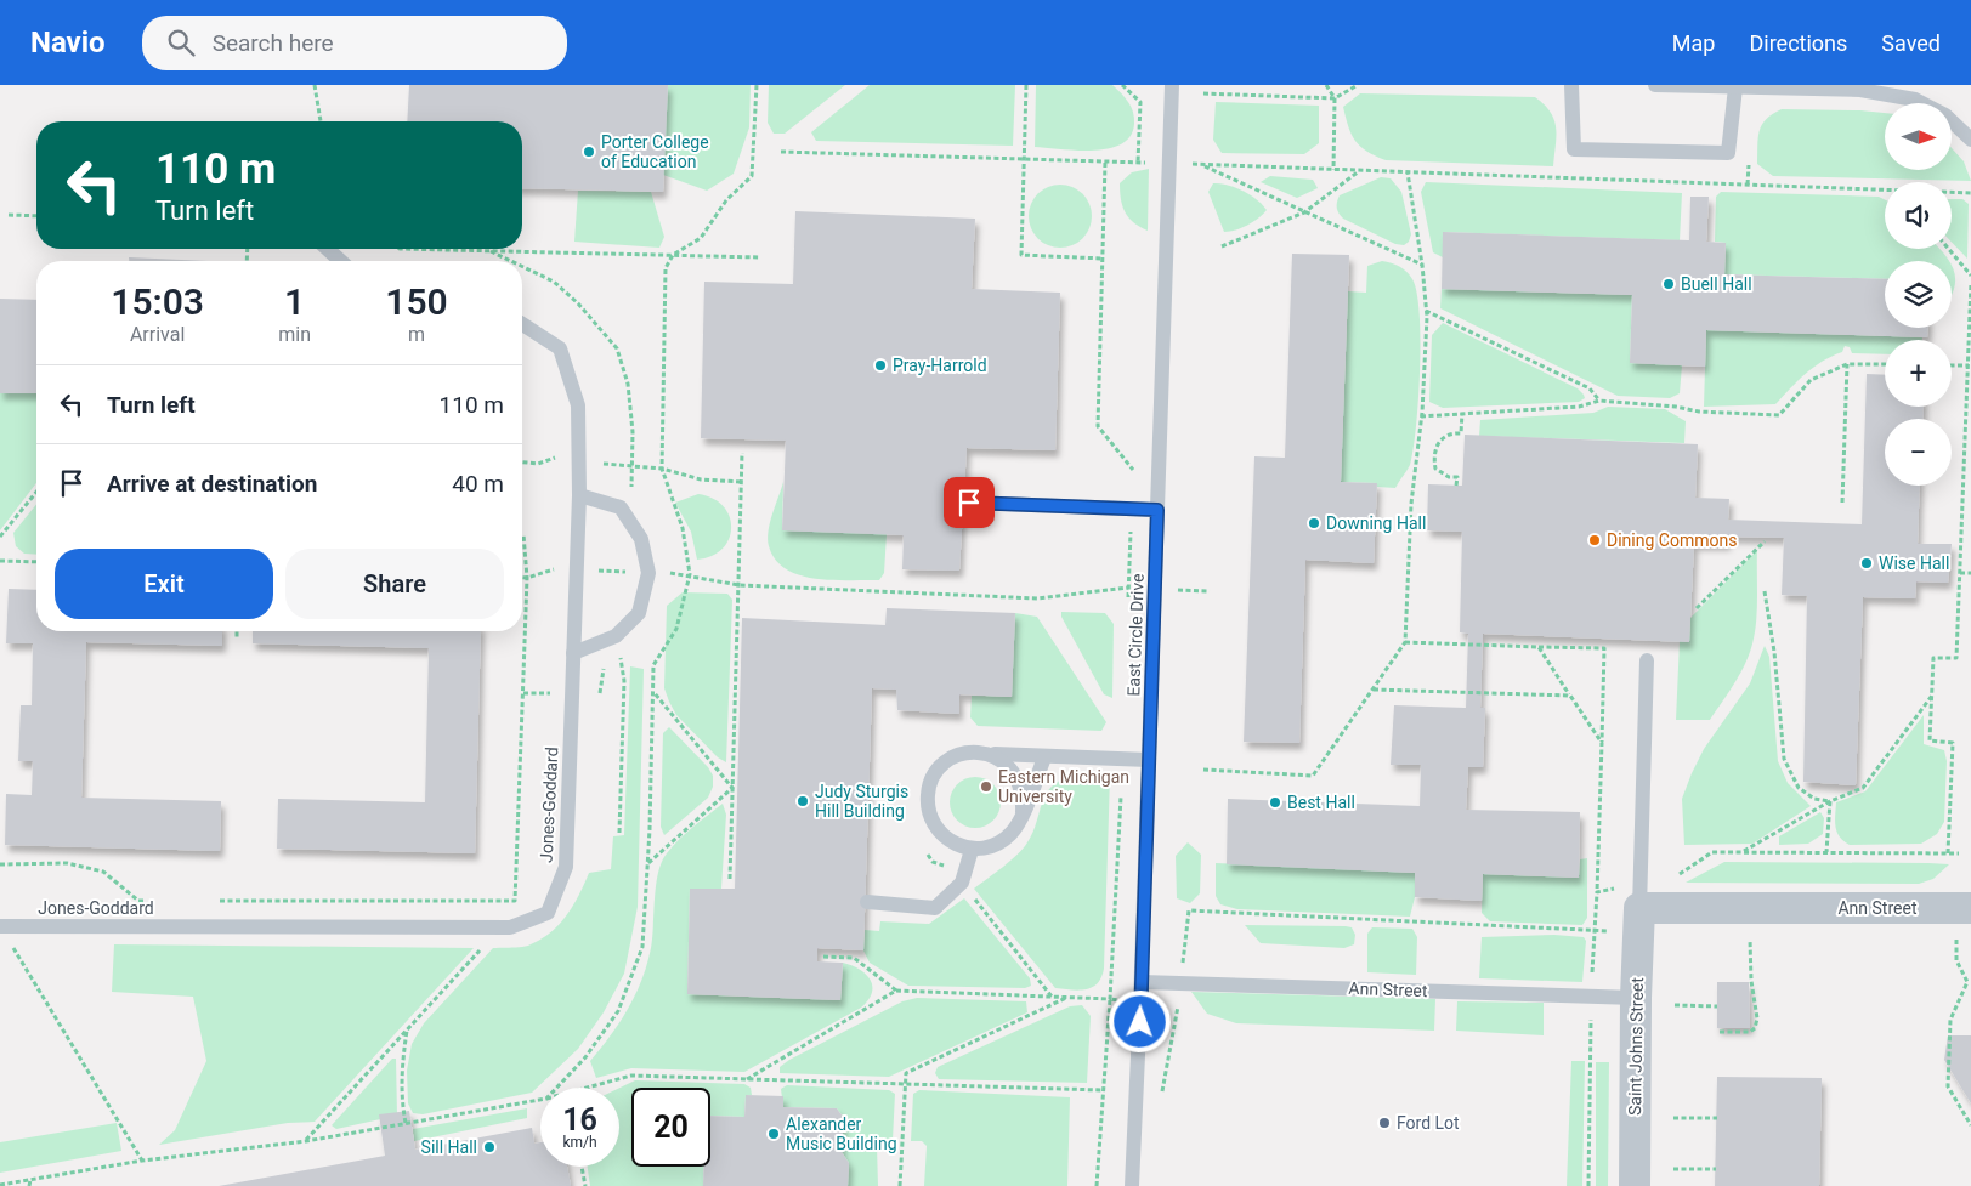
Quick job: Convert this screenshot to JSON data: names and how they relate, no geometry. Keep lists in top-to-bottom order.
{
  "streets": {
    "street": ["Ann Street", "Saint Johns Street"],
    "lane": ["East Circle Drive", "Jones-Goddard"]
  },
  "crossings": [
    ["East Circle Drive", "Ann Street"],
    ["Ann Street", "Saint Johns Street"]
  ],
  "places": [
    "Porter College of Education",
    "Buell Hall",
    "Pray-Harrold",
    "Downing Hall",
    "Dining Commons",
    "Wise Hall",
    "Eastern Michigan University",
    "Judy Sturgis Hill Building",
    "Best Hall",
    "Ford Lot",
    "Alexander Music Building",
    "Sill Hall"
  ],
  "north": "right",
  "page": {
    "header": "Navio",
    "search": "Search here",
    "nav": ["Map", "Directions", "Saved"],
    "map_buttons": ["+", "−"],
    "turn": ["110 m", "Turn left"],
    "eta": [
      "15:03",
      "Arrival",
      "1",
      "min",
      "150",
      "m"
    ],
    "list": [
      {
        "name": "Turn left",
        "value": "110 m"
      },
      {
        "name": "Arrive at destination",
        "value": "40 m"
      }
    ],
    "buttons": ["Exit", "Share"],
    "speed": "16 km/h",
    "limit": "20"
  }
}
